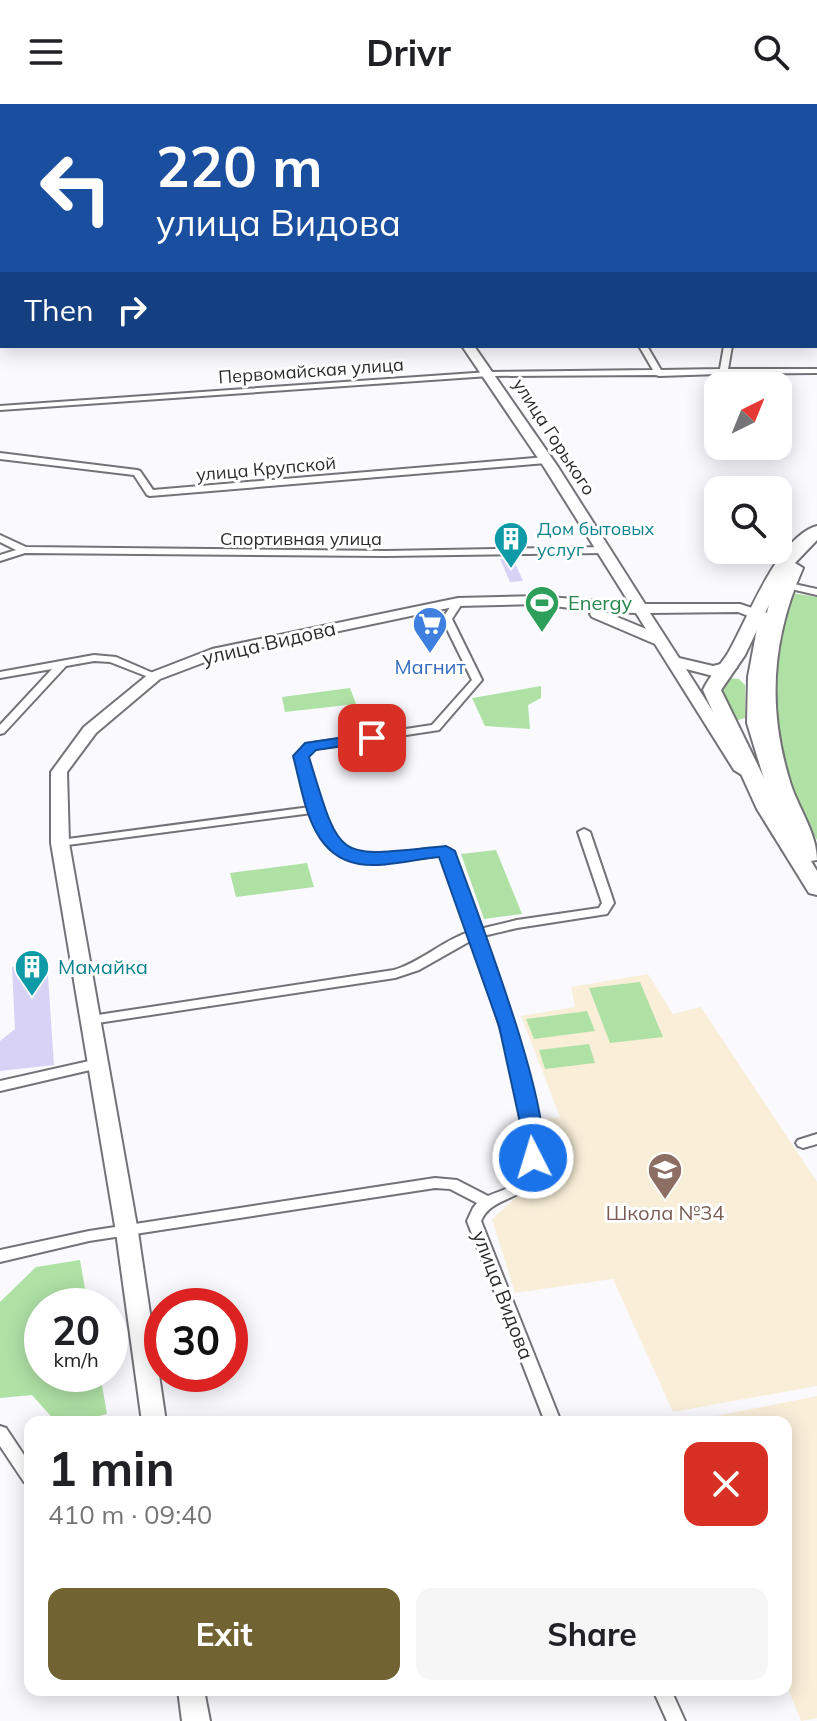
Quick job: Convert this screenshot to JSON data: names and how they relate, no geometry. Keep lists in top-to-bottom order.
{
  "streets": {
    "main road": ["улица Горького", "улица Видова"],
    "street": ["Первомайская улица", "улица Крупской", "Спортивная улица"]
  },
  "crossings": [
    ["Первомайская улица", "улица Горького"],
    ["улица Горького", "улица Крупской"],
    ["улица Горького", "Спортивная улица"],
    ["улица Горького", "улица Видова"]
  ],
  "places": {
    "building": ["Дом бытовых услуг", "Мамайка"],
    "sports": ["Energy"],
    "supermarket": ["Магнит"],
    "school or university": ["Школа №34"]
  },
  "north": "top right",
  "page": {
    "header": "Drivr",
    "turn": ["220 m", "улица Видова"],
    "then": "Then",
    "speed": "20 km/h",
    "limit": "30",
    "heading": ["1 min", "410 m · 09:40"],
    "buttons": ["Exit", "Share"]
  }
}
